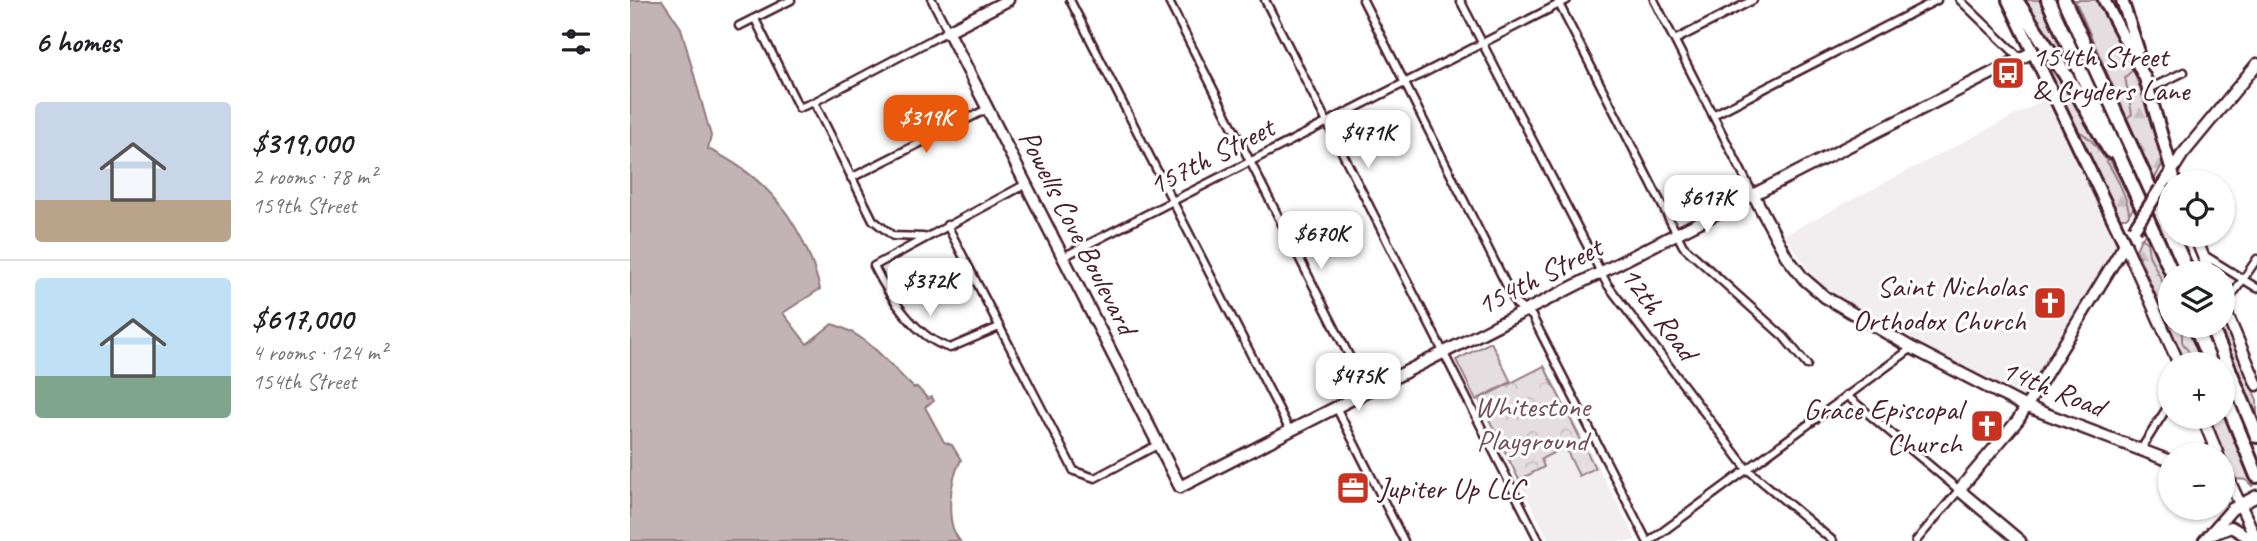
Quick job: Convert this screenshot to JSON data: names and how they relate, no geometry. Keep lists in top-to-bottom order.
{
  "streets": {
    "street": [
      "157th Street",
      "Powells Cove Boulevard",
      "154th Street",
      "12th Road",
      "14th Road"
    ]
  },
  "crossings": [
    ["157th Street", "Powells Cove Boulevard"],
    ["157th Street", "12th Road"],
    ["Powells Cove Boulevard", "154th Street"],
    ["154th Street", "12th Road"],
    ["154th Street", "14th Road"]
  ],
  "parks": ["Whitestone Playground"],
  "places": {
    "bus stop": ["154th Street & Cryders Lane"],
    "church": ["Saint Nicholas Orthodox Church", "Grace Episcopal Church"],
    "office": ["Jupiter Up LLC"]
  },
  "page": {
    "heading": "6 homes",
    "list": [
      {
        "name": "$319,000",
        "note": "2 rooms · 78 m² · 159th Street"
      },
      {
        "name": "$617,000",
        "note": "4 rooms · 124 m² · 154th Street"
      }
    ],
    "price": [
      "$319K",
      "$471K",
      "$617K",
      "$670K",
      "$372K",
      "$475K"
    ],
    "map_buttons": ["+", "−"]
  }
}
